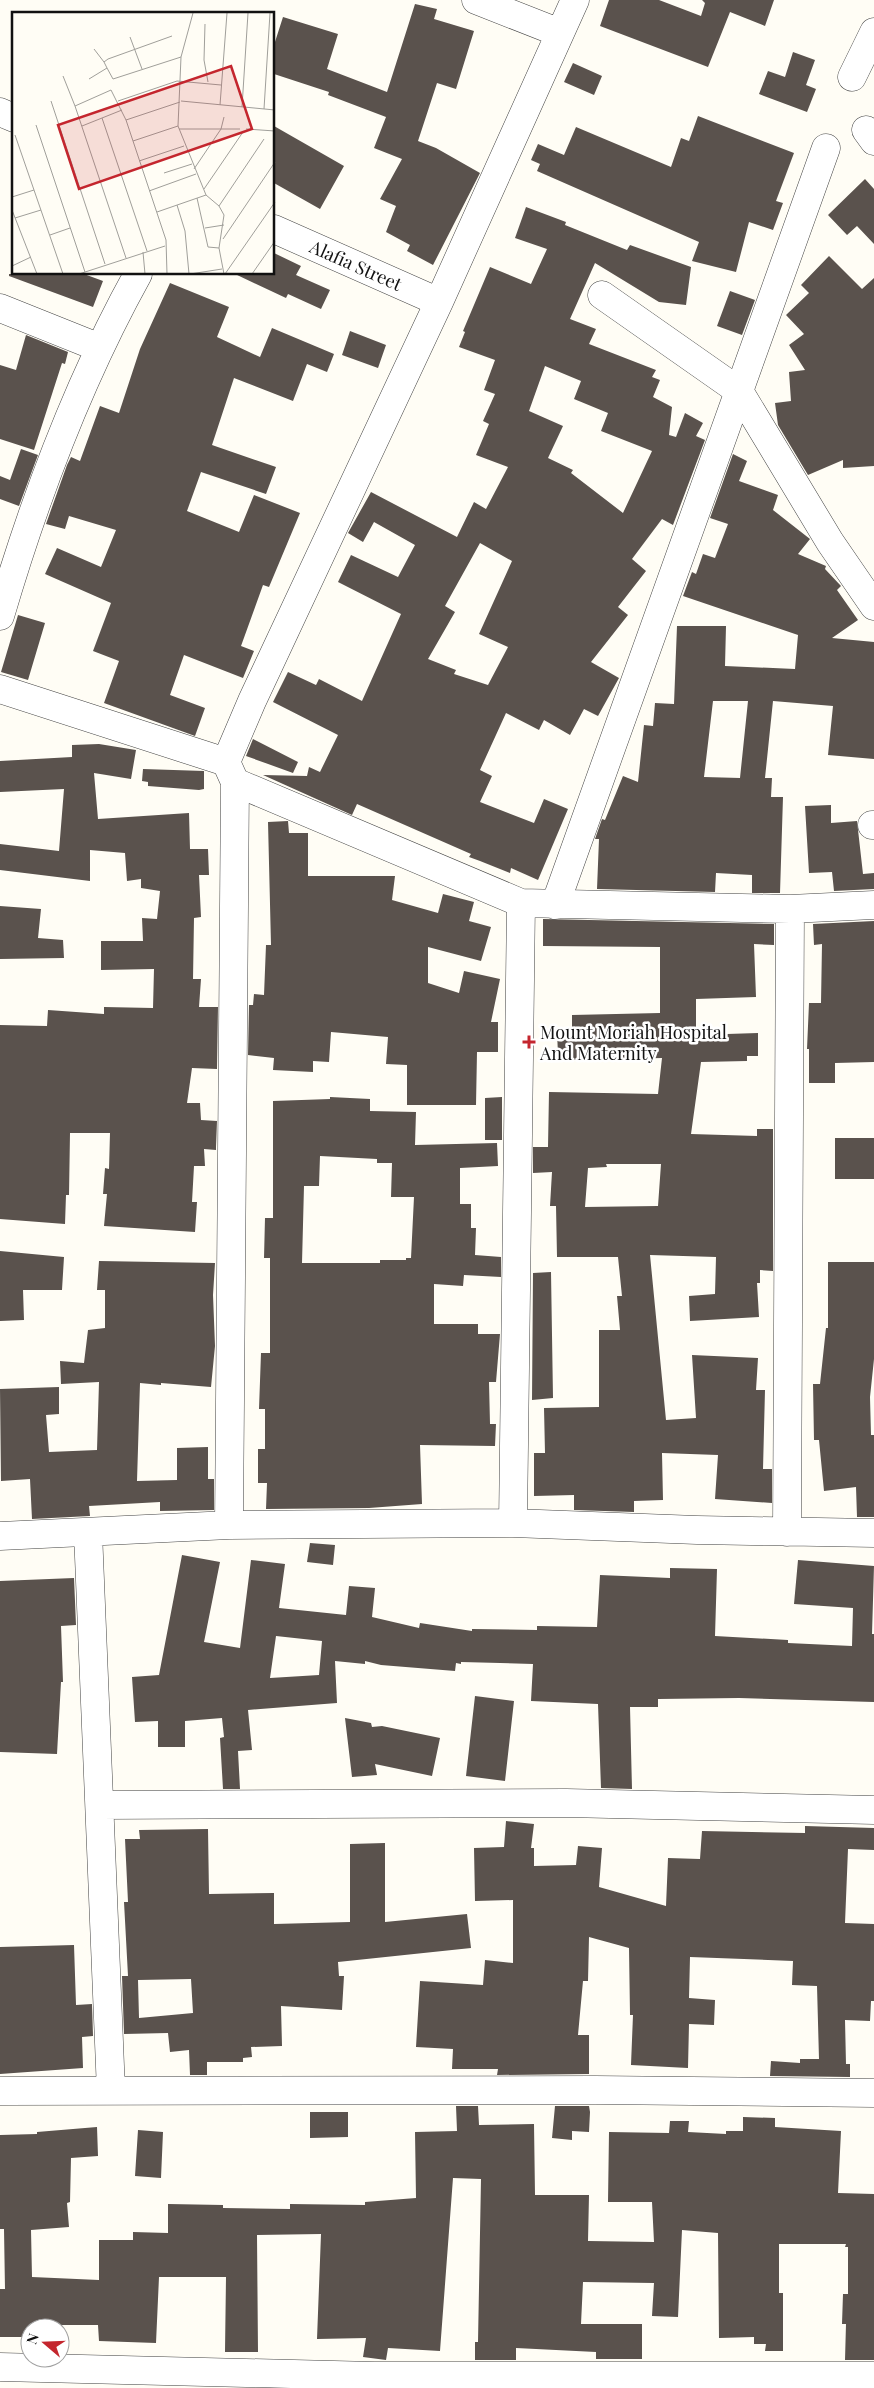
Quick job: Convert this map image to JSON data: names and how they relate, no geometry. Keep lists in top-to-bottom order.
{
  "streets": {
    "street": ["Alafia Street"]
  },
  "places": {
    "health": ["Mount Moriah Hospital And Maternity"]
  },
  "north": "left"
}
